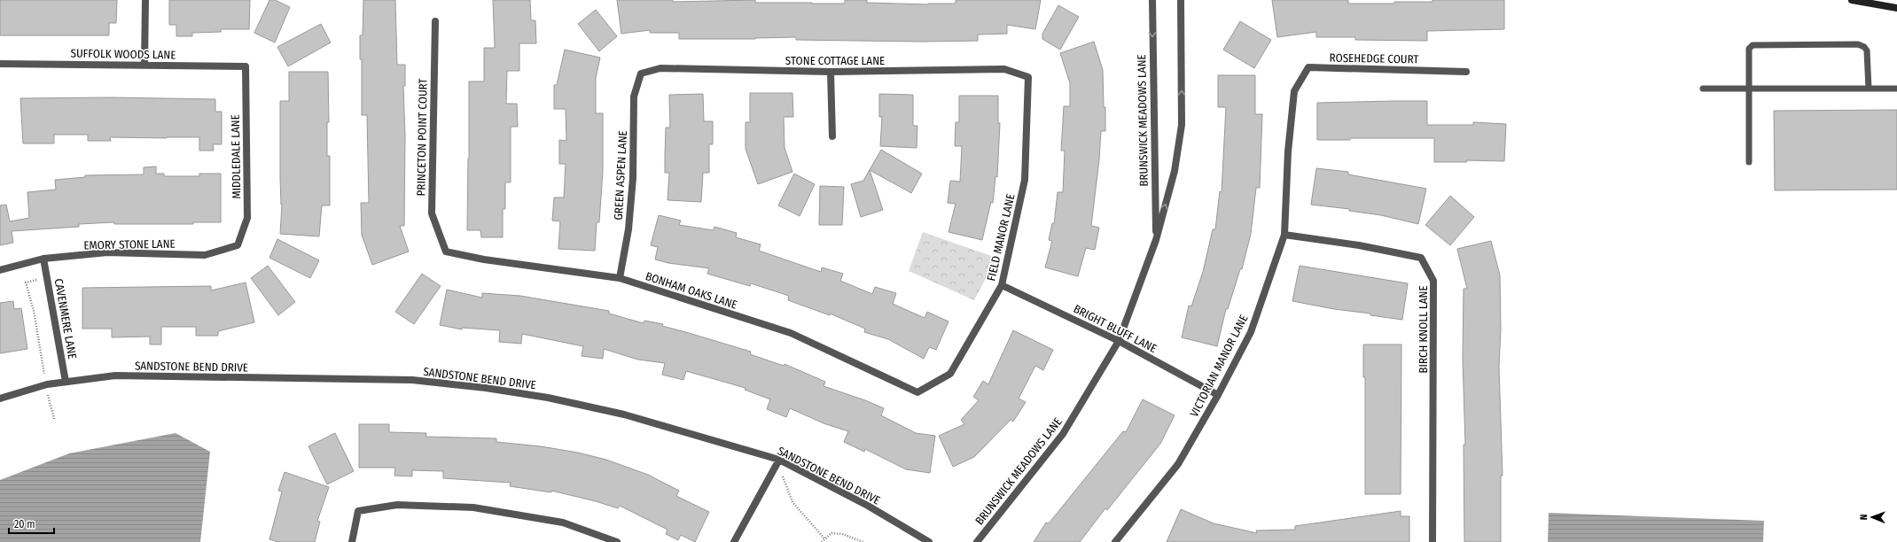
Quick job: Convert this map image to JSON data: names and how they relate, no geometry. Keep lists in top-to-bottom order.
{
  "streets": {
    "street": [
      "SUFFOLK WOODS LANE",
      "ROSEHEDGE COURT",
      "STONE COTTAGE LANE",
      "BRUNSWICK MEADOWS LANE",
      "PRINCETON POINT COURT",
      "MIDDLEDALE LANE",
      "GREEN ASPEN LANE",
      "FIELD MANOR LANE",
      "EMORY STONE LANE",
      "BONHAM OAKS LANE",
      "CAVENMERE LANE",
      "BRIGHT BLUFF LANE",
      "BIRCH KNOLL LANE",
      "VICTORIAN MANOR LANE",
      "SANDSTONE BEND DRIVE"
    ]
  },
  "crossings": [
    ["SUFFOLK WOODS LANE", "MIDDLEDALE LANE"],
    ["ROSEHEDGE COURT", "VICTORIAN MANOR LANE"],
    ["STONE COTTAGE LANE", "GREEN ASPEN LANE"],
    ["STONE COTTAGE LANE", "FIELD MANOR LANE"],
    ["BRUNSWICK MEADOWS LANE", "BRIGHT BLUFF LANE"],
    ["PRINCETON POINT COURT", "BONHAM OAKS LANE"],
    ["MIDDLEDALE LANE", "EMORY STONE LANE"],
    ["GREEN ASPEN LANE", "BONHAM OAKS LANE"],
    ["FIELD MANOR LANE", "BONHAM OAKS LANE"],
    ["FIELD MANOR LANE", "BRIGHT BLUFF LANE"],
    ["EMORY STONE LANE", "CAVENMERE LANE"],
    ["CAVENMERE LANE", "SANDSTONE BEND DRIVE"],
    ["BRIGHT BLUFF LANE", "VICTORIAN MANOR LANE"],
    ["BIRCH KNOLL LANE", "VICTORIAN MANOR LANE"]
  ],
  "scale_bar": "20 m",
  "north": "left"
}
